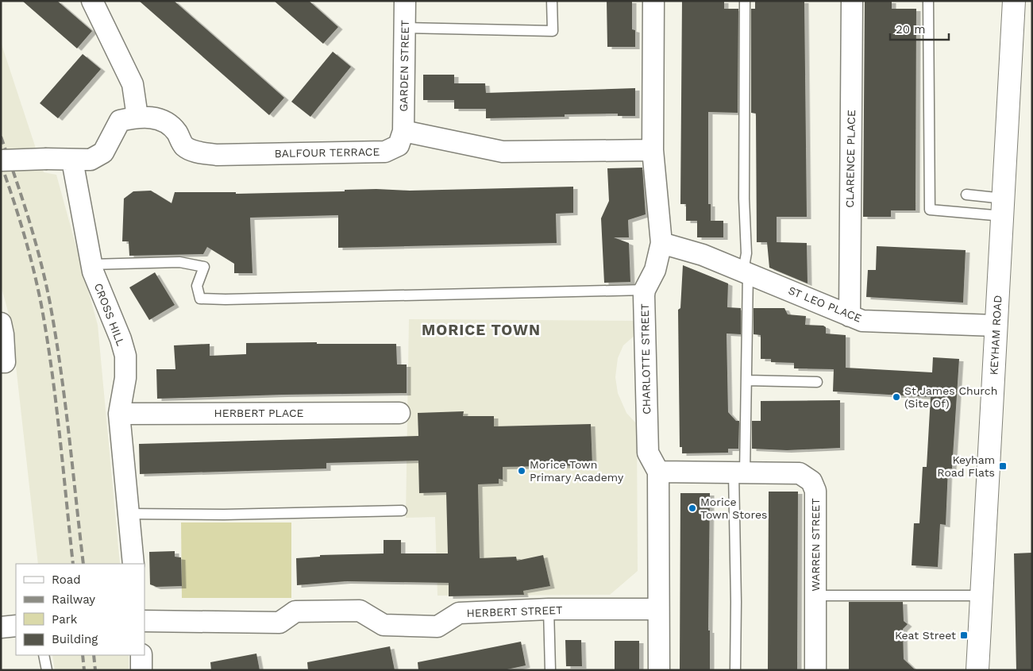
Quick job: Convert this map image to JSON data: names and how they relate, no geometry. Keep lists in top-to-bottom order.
{
  "streets": {
    "main road": ["KEYHAM ROAD"],
    "street": [
      "GARDEN STREET",
      "BALFOUR TERRACE",
      "CLARENCE PLACE",
      "ST LEO PLACE",
      "CROSS HILL",
      "CHARLOTTE STREET",
      "HERBERT PLACE",
      "WARREN STREET",
      "HERBERT STREET"
    ]
  },
  "crossings": [
    ["GARDEN STREET", "BALFOUR TERRACE"],
    ["BALFOUR TERRACE", "CROSS HILL"],
    ["CLARENCE PLACE", "ST LEO PLACE"],
    ["ST LEO PLACE", "KEYHAM ROAD"],
    ["ST LEO PLACE", "CHARLOTTE STREET"],
    ["CROSS HILL", "HERBERT PLACE"],
    ["CHARLOTTE STREET", "WARREN STREET"],
    ["CHARLOTTE STREET", "HERBERT STREET"]
  ],
  "districts": ["MORICE TOWN"],
  "places": {
    "other": ["St James Church (Site Of)", "Morice Town Primary Academy", "Morice Town Stores"],
    "transit": ["Keyham Road Flats", "Keat Street"]
  },
  "legend": [
    "Road",
    "Railway",
    "Park",
    "Building"
  ],
  "scale_bar": "20 m"
}
